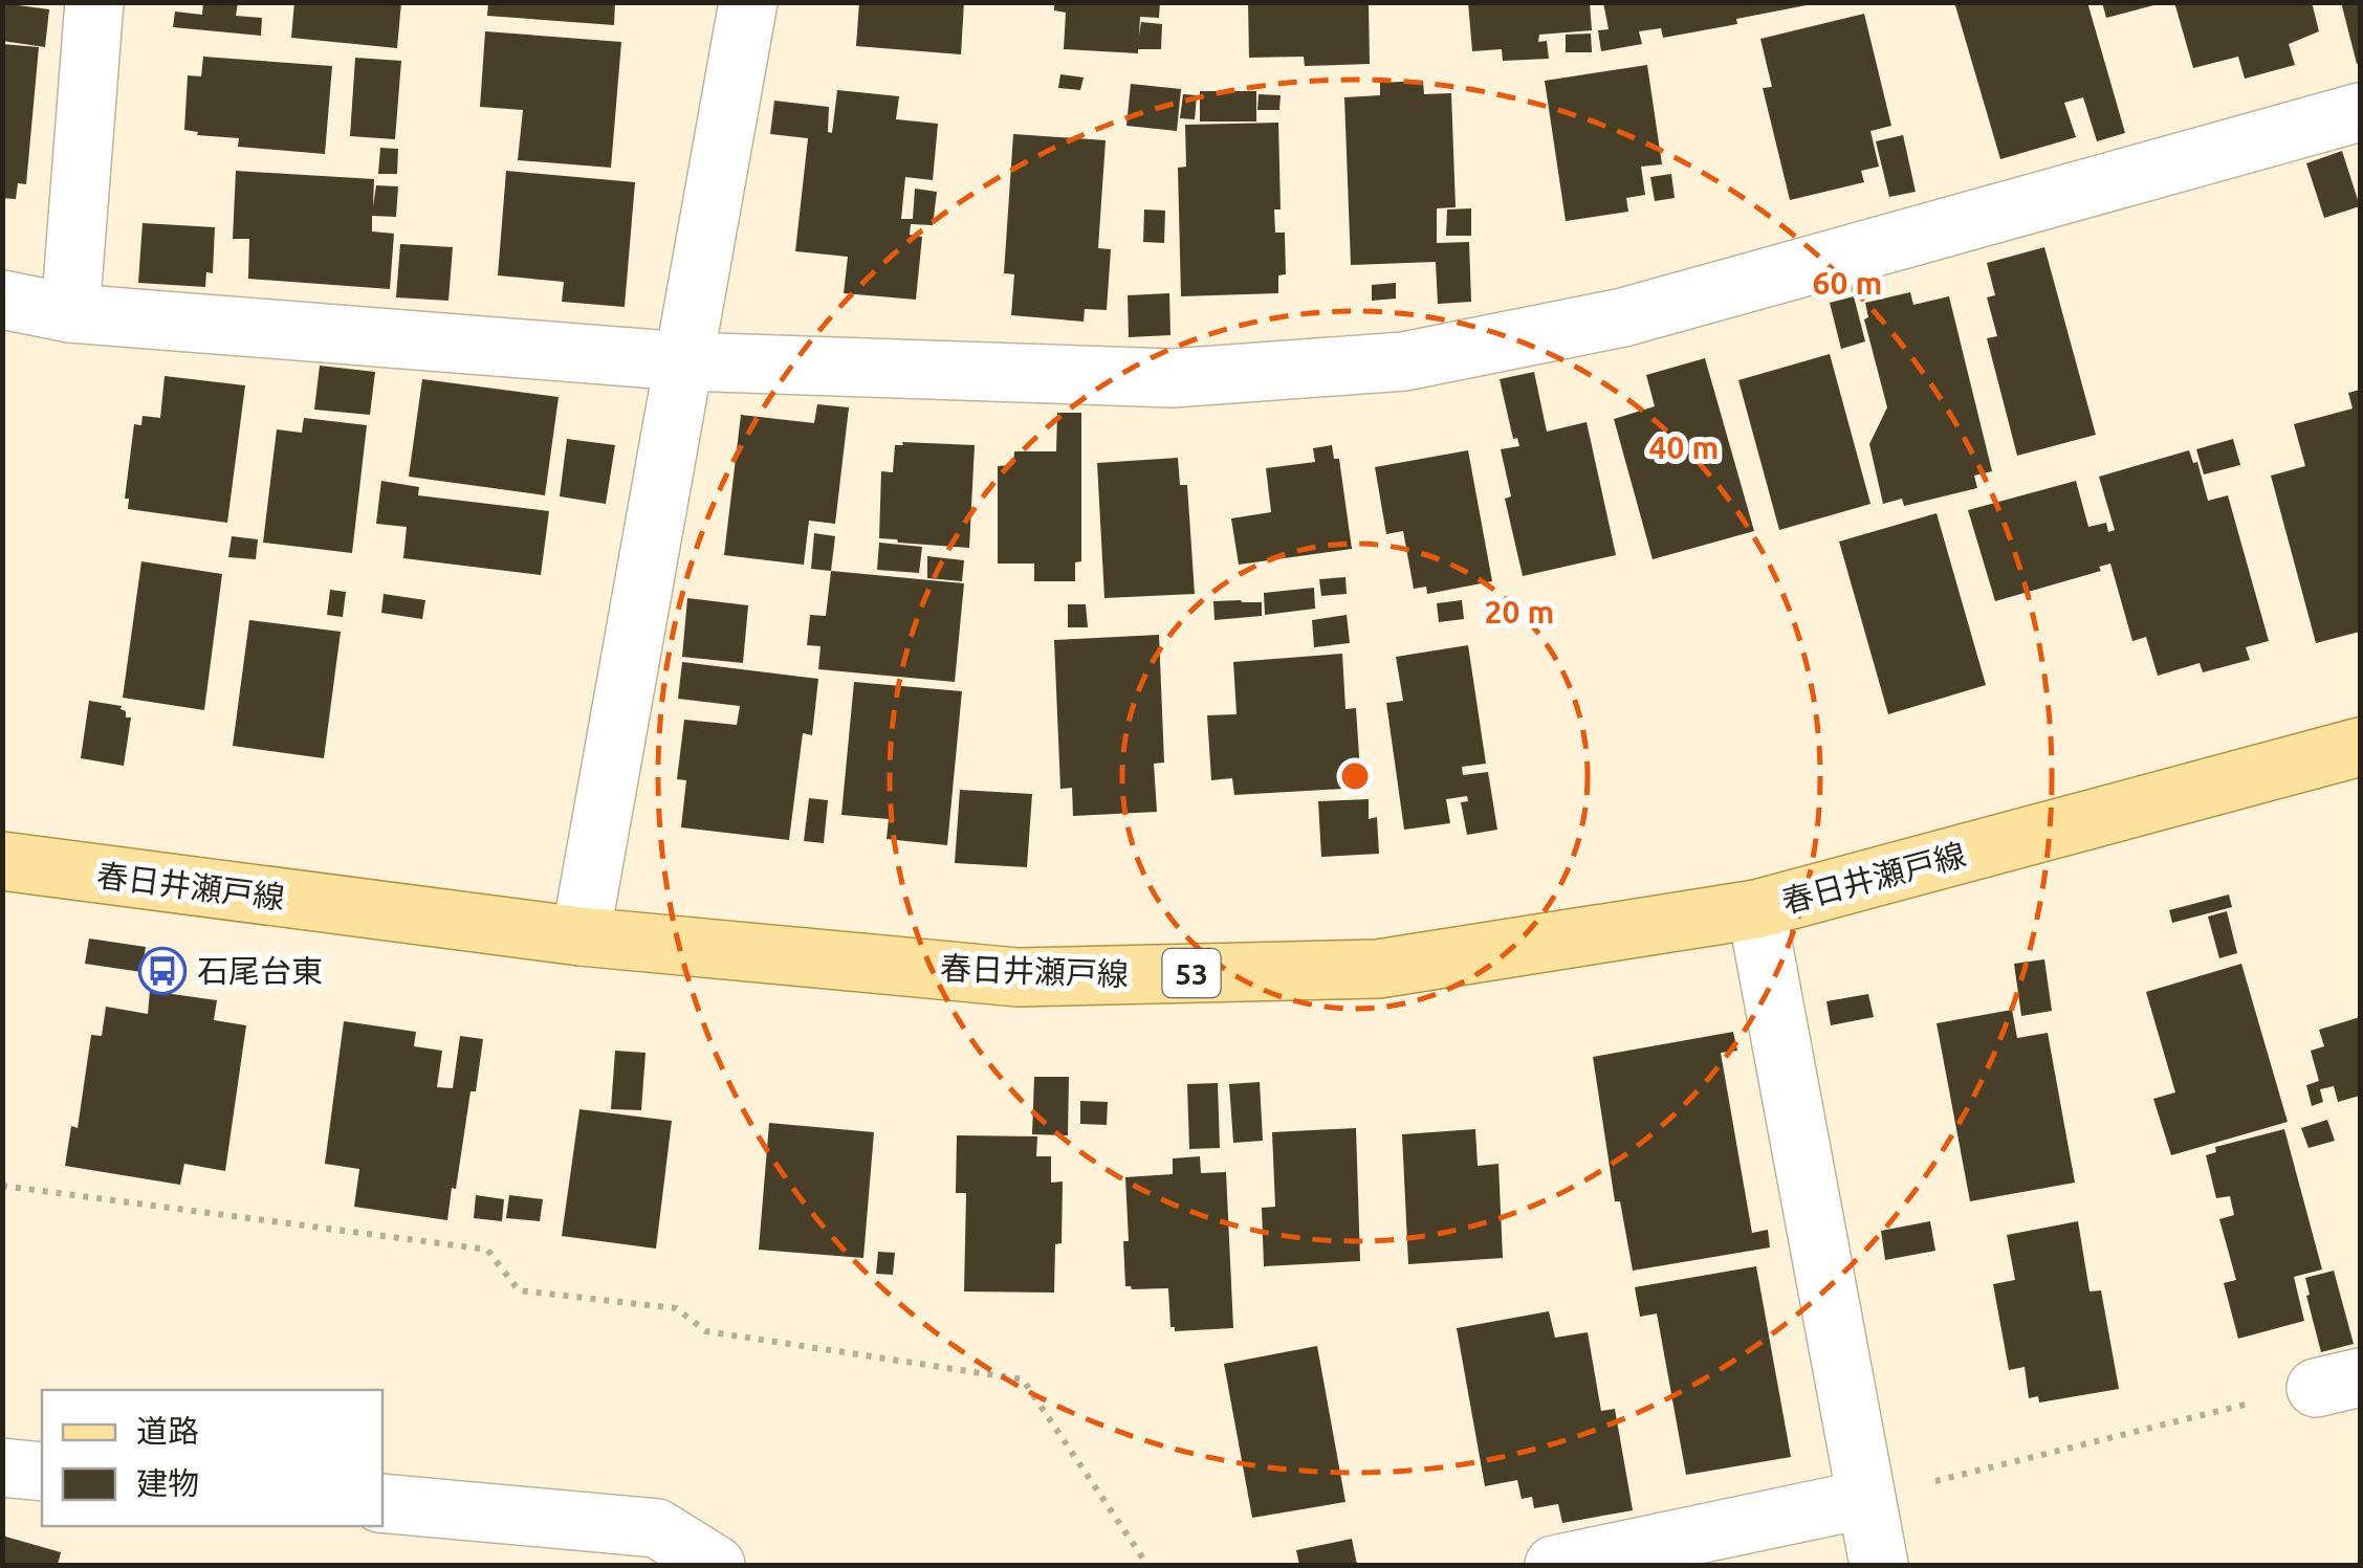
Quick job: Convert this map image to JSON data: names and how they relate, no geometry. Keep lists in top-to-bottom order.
{
  "streets": {
    "main road": ["春日井瀬戸線", "53"]
  },
  "places": {
    "bus stop": ["石尾台東"]
  },
  "legend": ["道路", "建物"],
  "rings": ["60 m", "40 m", "20 m"]
}
